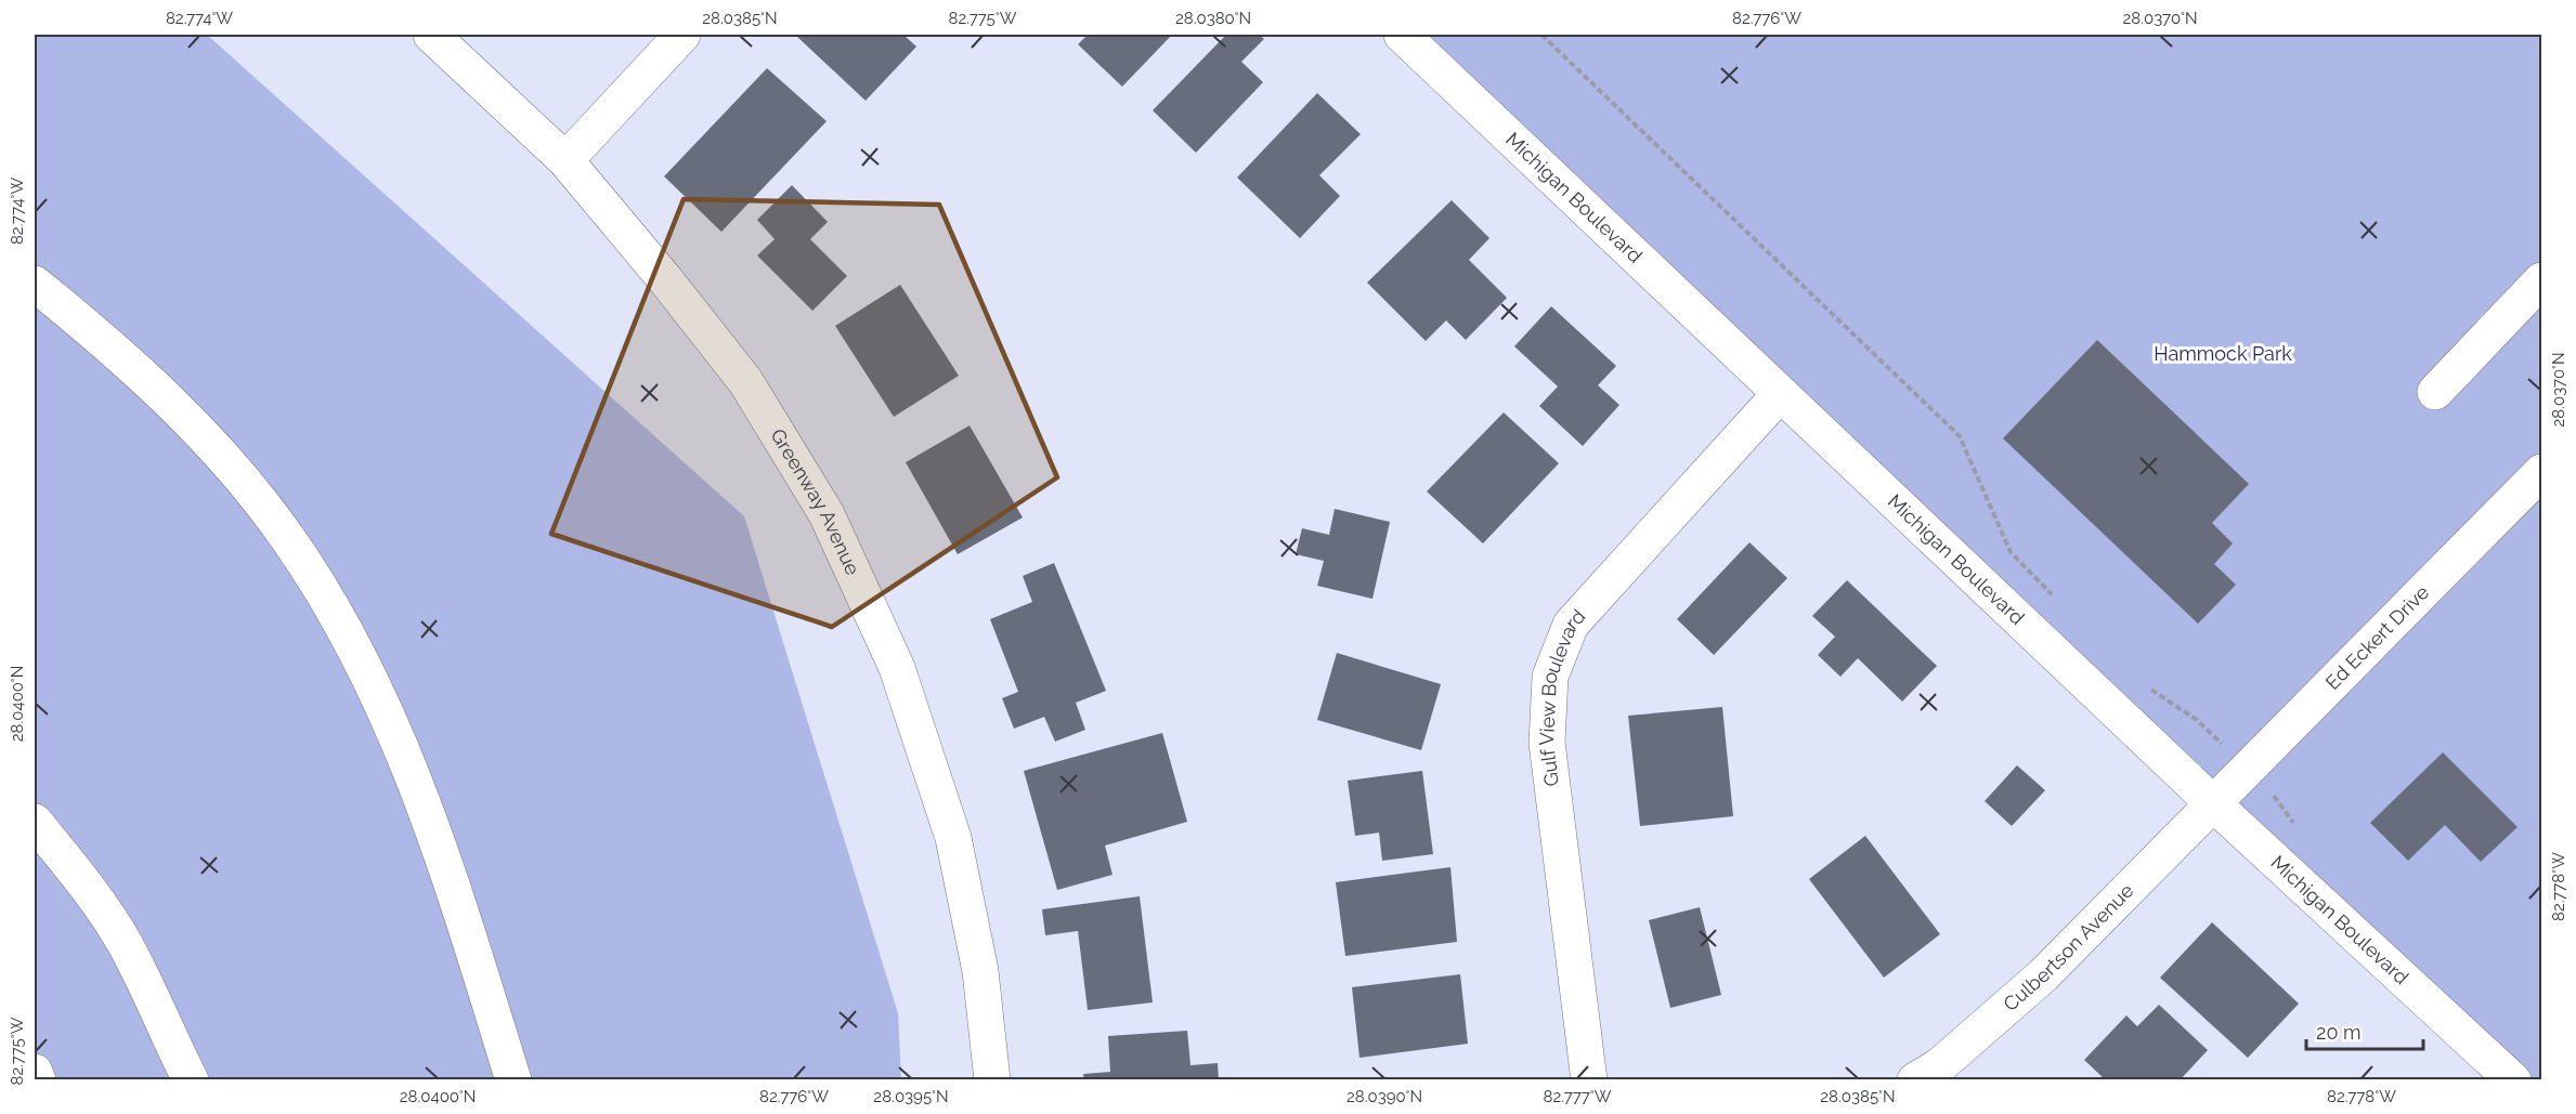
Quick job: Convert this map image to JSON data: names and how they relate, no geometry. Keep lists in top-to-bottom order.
{
  "streets": {
    "street": [
      "Michigan Boulevard",
      "Greenway Avenue",
      "Ed Eckert Drive",
      "Gulf View Boulevard",
      "Culbertson Avenue"
    ]
  },
  "crossings": [
    ["Michigan Boulevard", "Ed Eckert Drive"],
    ["Michigan Boulevard", "Gulf View Boulevard"],
    ["Michigan Boulevard", "Culbertson Avenue"],
    ["Ed Eckert Drive", "Culbertson Avenue"]
  ],
  "parks": ["Hammock Park"],
  "scale_bar": "20 m",
  "coordinates": [
    "82.774°W",
    "28.0385°N",
    "82.775°W",
    "28.0380°N",
    "82.776°W",
    "28.0370°N",
    "28.0400°N",
    "82.778°W",
    "28.0395°N",
    "28.0390°N",
    "82.777°W"
  ]
}
